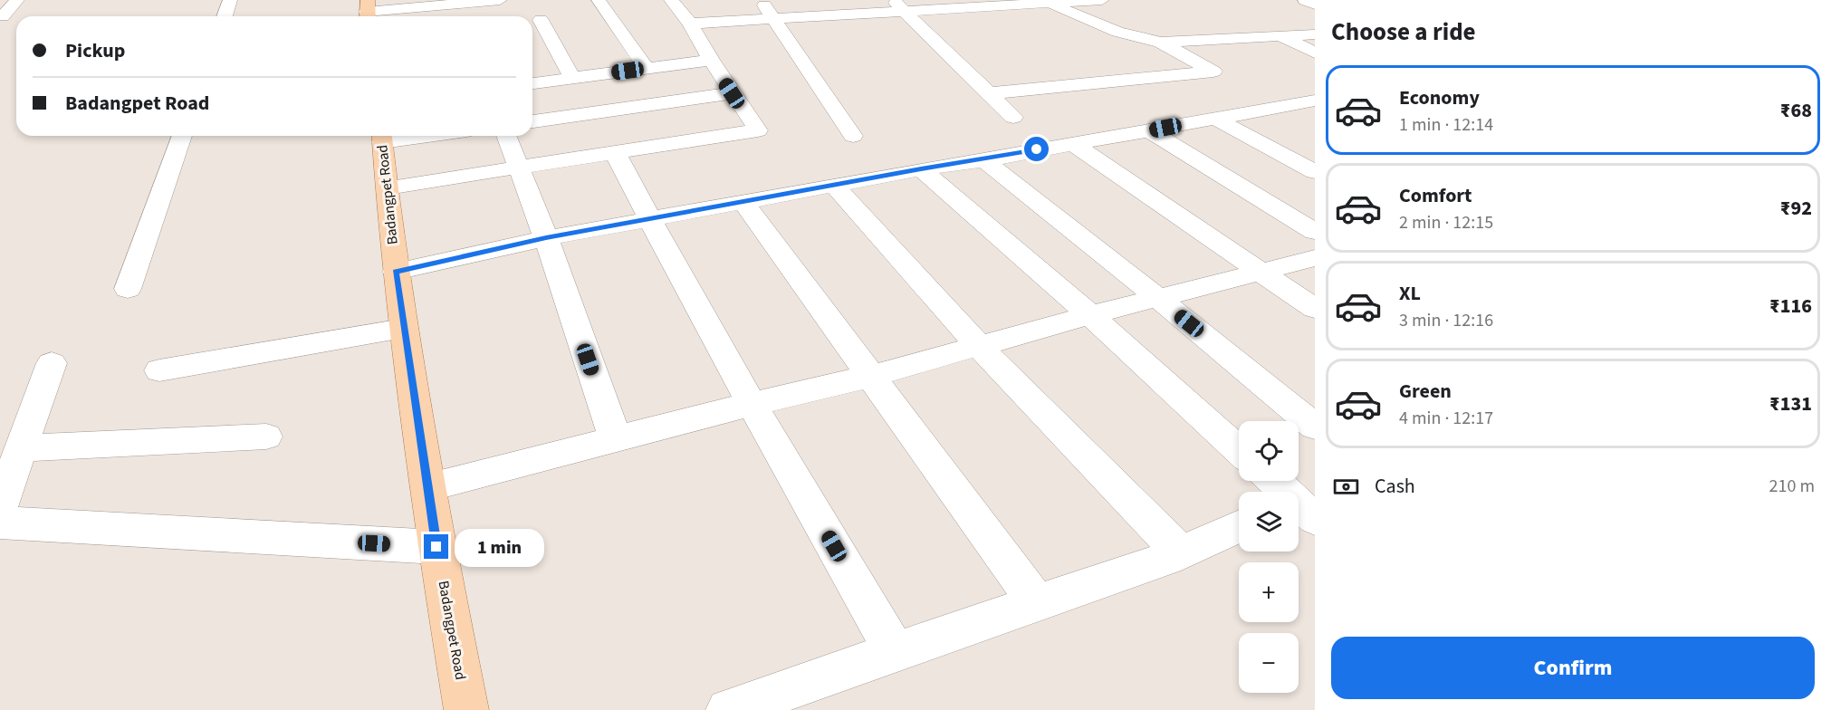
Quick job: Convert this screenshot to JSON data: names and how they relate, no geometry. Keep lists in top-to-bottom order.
{
  "streets": {
    "main road": ["Badangpet Road"]
  },
  "page": {
    "heading": "Choose a ride",
    "banner": ["Pickup", "Badangpet Road"],
    "list": [
      {
        "name": "Economy",
        "note": "1 min · 12:14",
        "value": "₹68"
      },
      {
        "name": "Comfort",
        "note": "2 min · 12:15",
        "value": "₹92"
      },
      {
        "name": "XL",
        "note": "3 min · 12:16",
        "value": "₹116"
      },
      {
        "name": "Green",
        "note": "4 min · 12:17",
        "value": "₹131"
      }
    ],
    "map_buttons": ["+", "−"],
    "pay": ["Cash", "210 m"],
    "bubble": "1 min",
    "buttons": "Confirm"
  }
}
